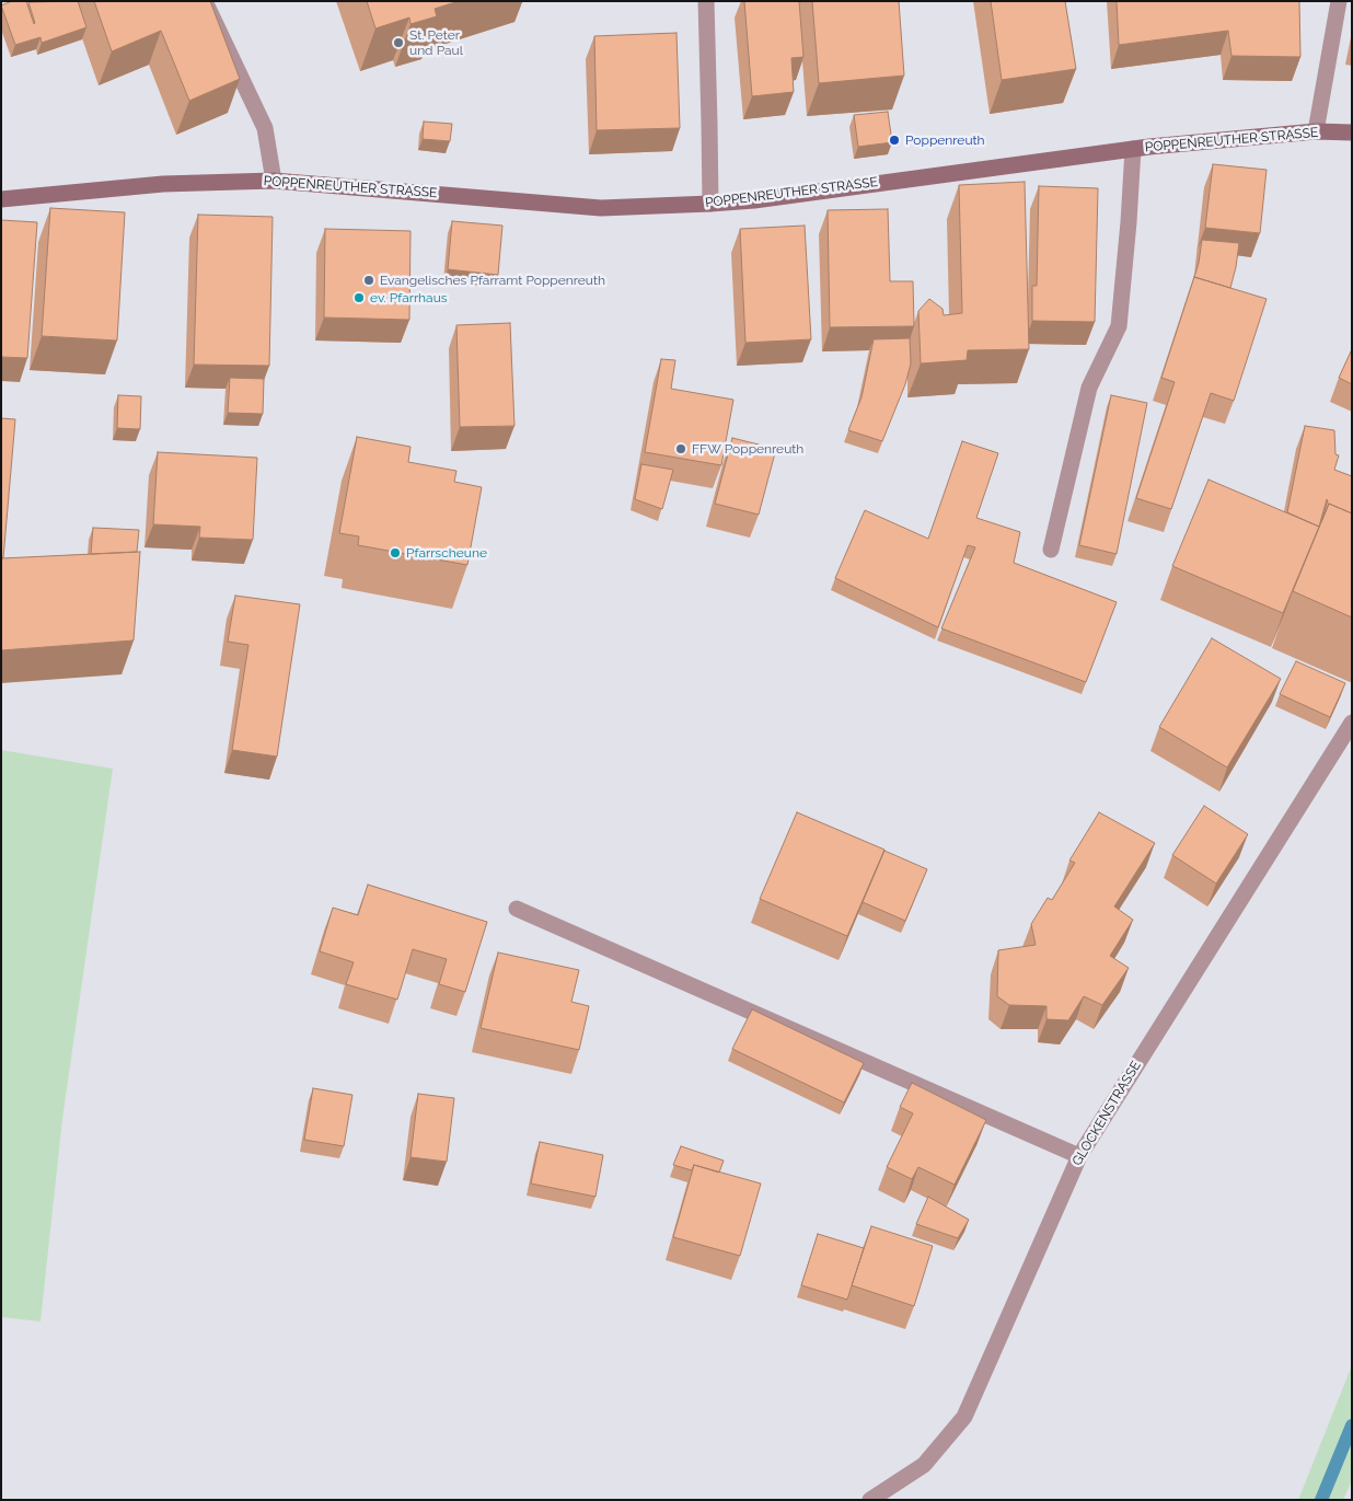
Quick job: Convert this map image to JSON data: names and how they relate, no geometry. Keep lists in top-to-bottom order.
{
  "streets": {
    "street": ["POPPENREUTHER STRASSE", "GLOCKENSTRASSE"]
  },
  "places": [
    "St. Peter und Paul",
    "Poppenreuth",
    "Evangelisches Pfarramt Poppenreuth",
    "ev. Pfarrhaus",
    "FFW Poppenreuth",
    "Pfarrscheune"
  ]
}
